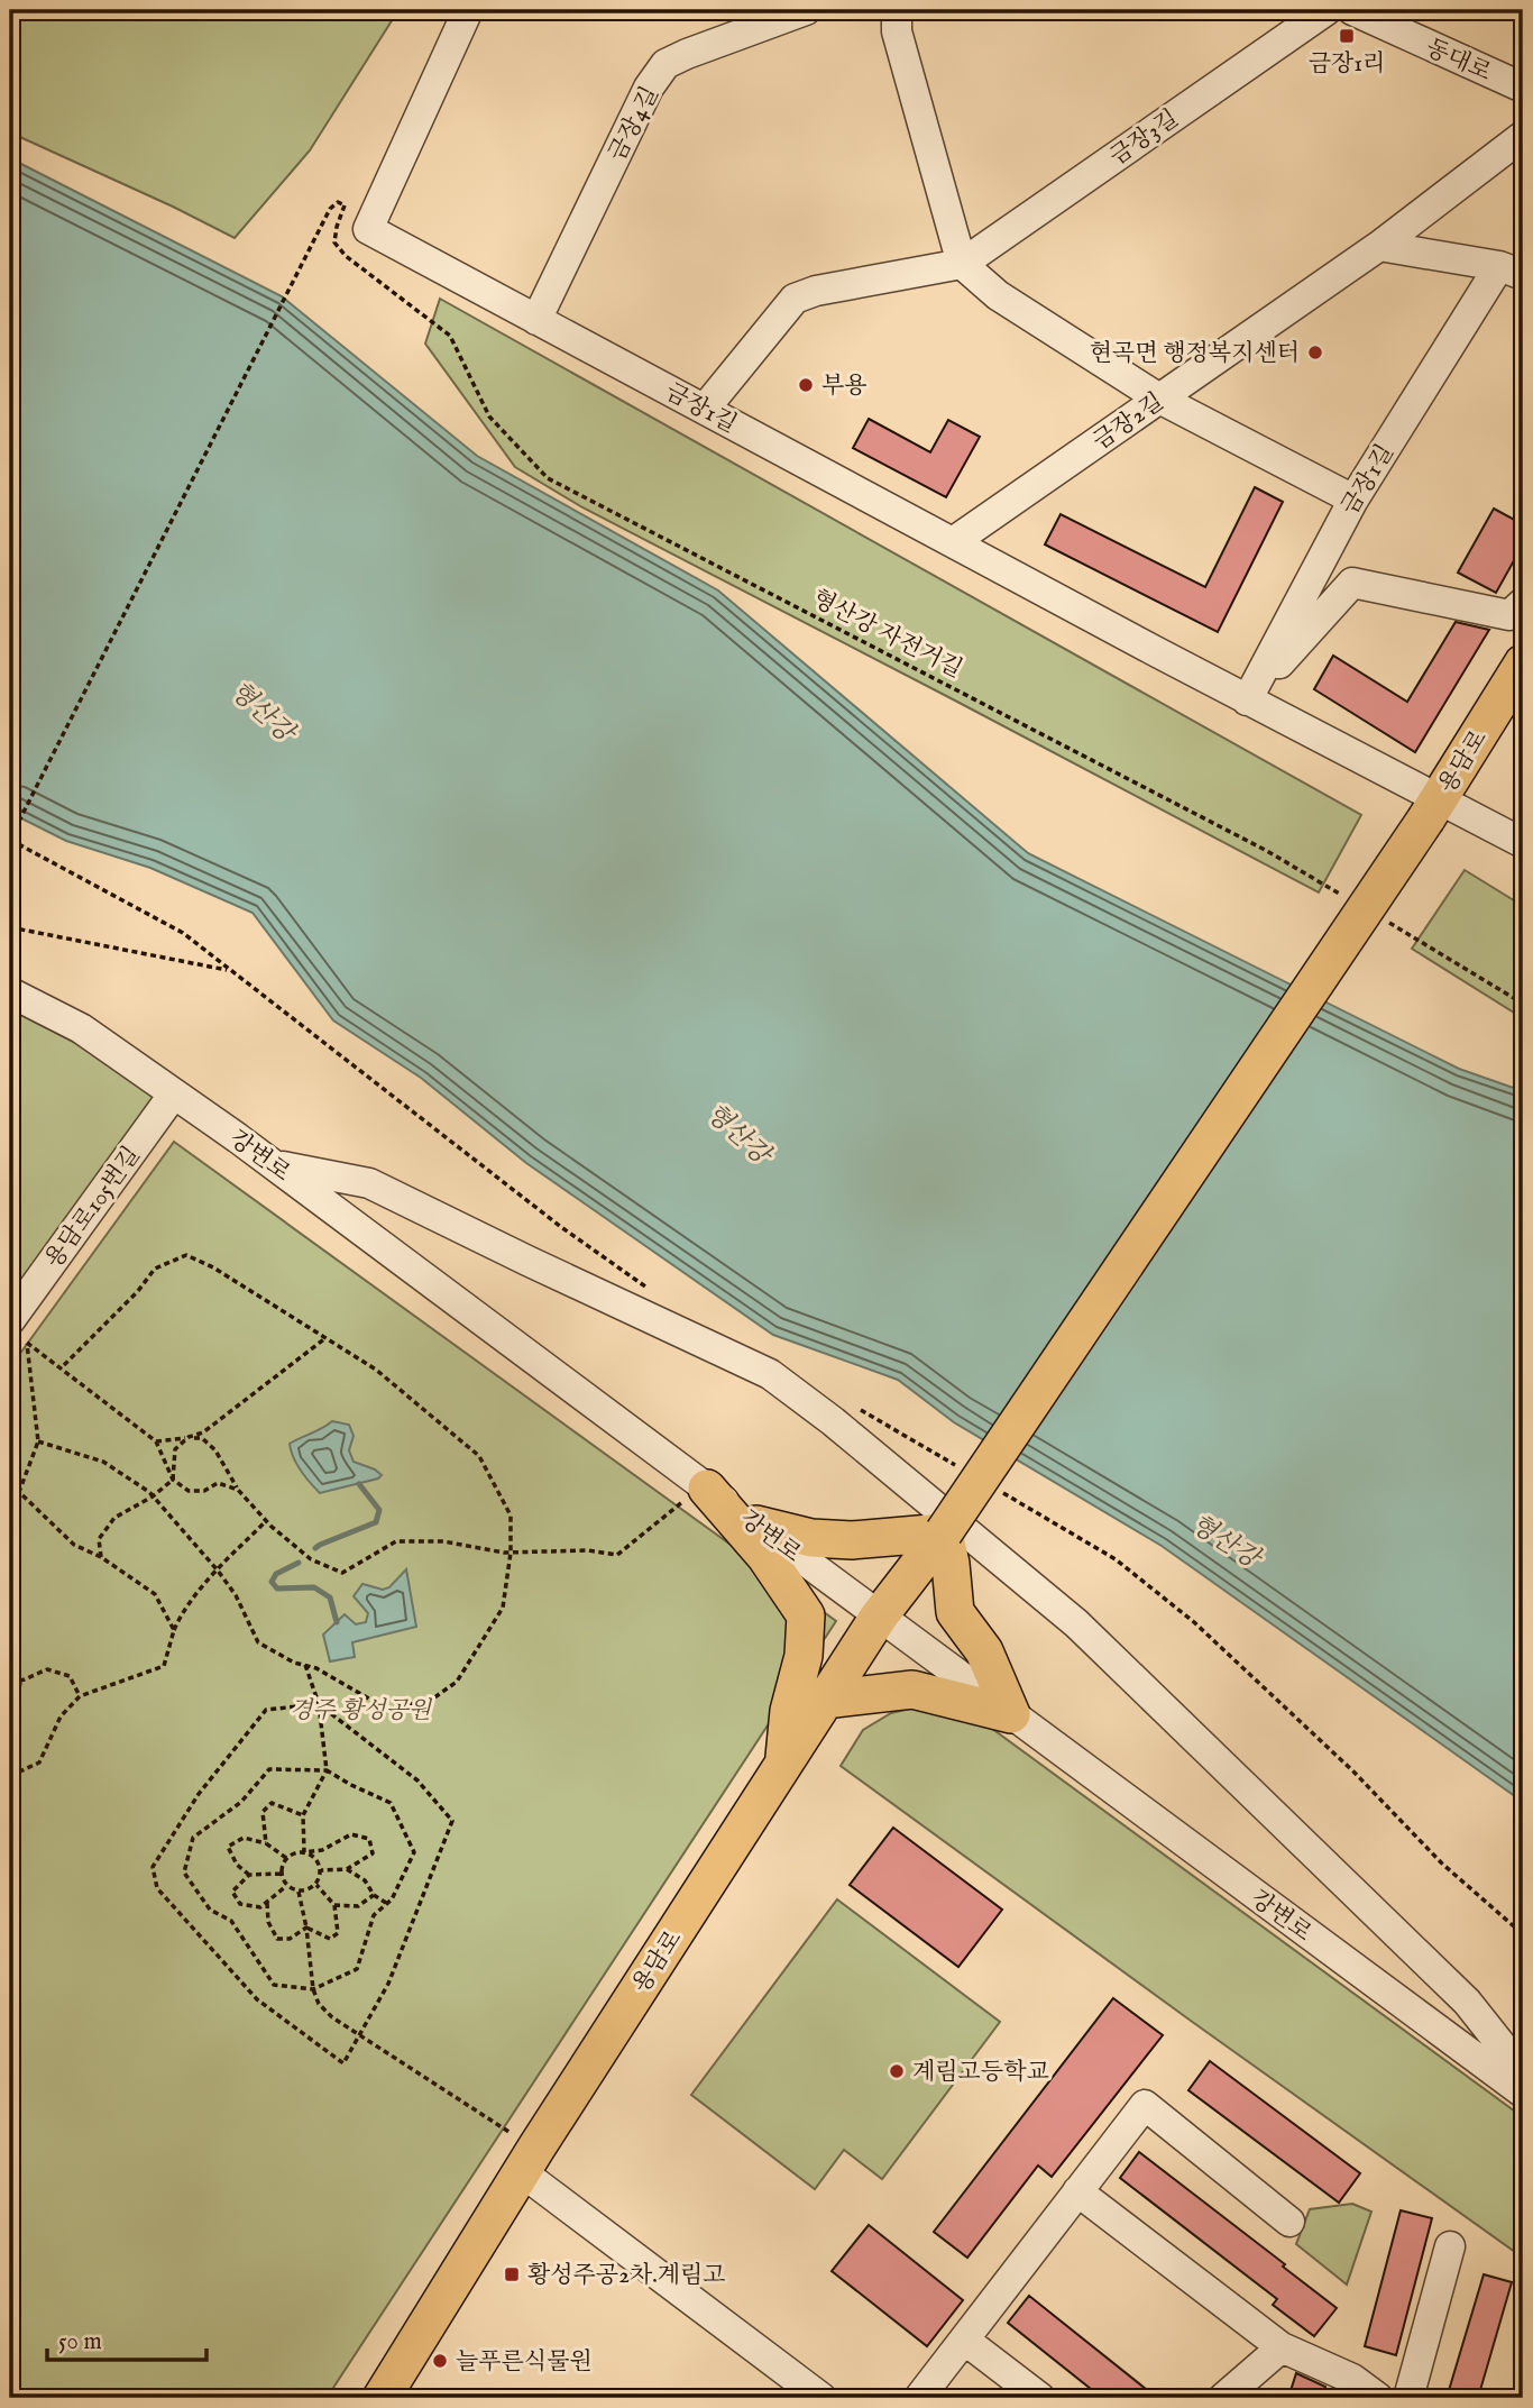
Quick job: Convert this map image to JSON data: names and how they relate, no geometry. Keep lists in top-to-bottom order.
{
  "streets": {
    "main road": ["용담로"],
    "street": [
      "동대로",
      "금장4길",
      "금장3길",
      "금장1길",
      "금장2길",
      "강변로",
      "용담로105번길"
    ],
    "path": ["형산강 자전거길"]
  },
  "crossings": [
    ["금장4길", "금장1길"],
    ["금장3길", "금장1길"],
    ["금장1길", "금장2길"],
    ["금장1길", "용담로"],
    ["용담로", "강변로"],
    ["강변로", "용담로105번길"]
  ],
  "water": ["형산강"],
  "parks": ["경주 황성공원"],
  "places": {
    "transit": ["금장1리", "황성주공2차.계림고"],
    "other": [
      "현곡면 행정복지센터",
      "부용",
      "계림고등학교",
      "늘푸른식물원"
    ]
  },
  "scale_bar": "50 m"
}
